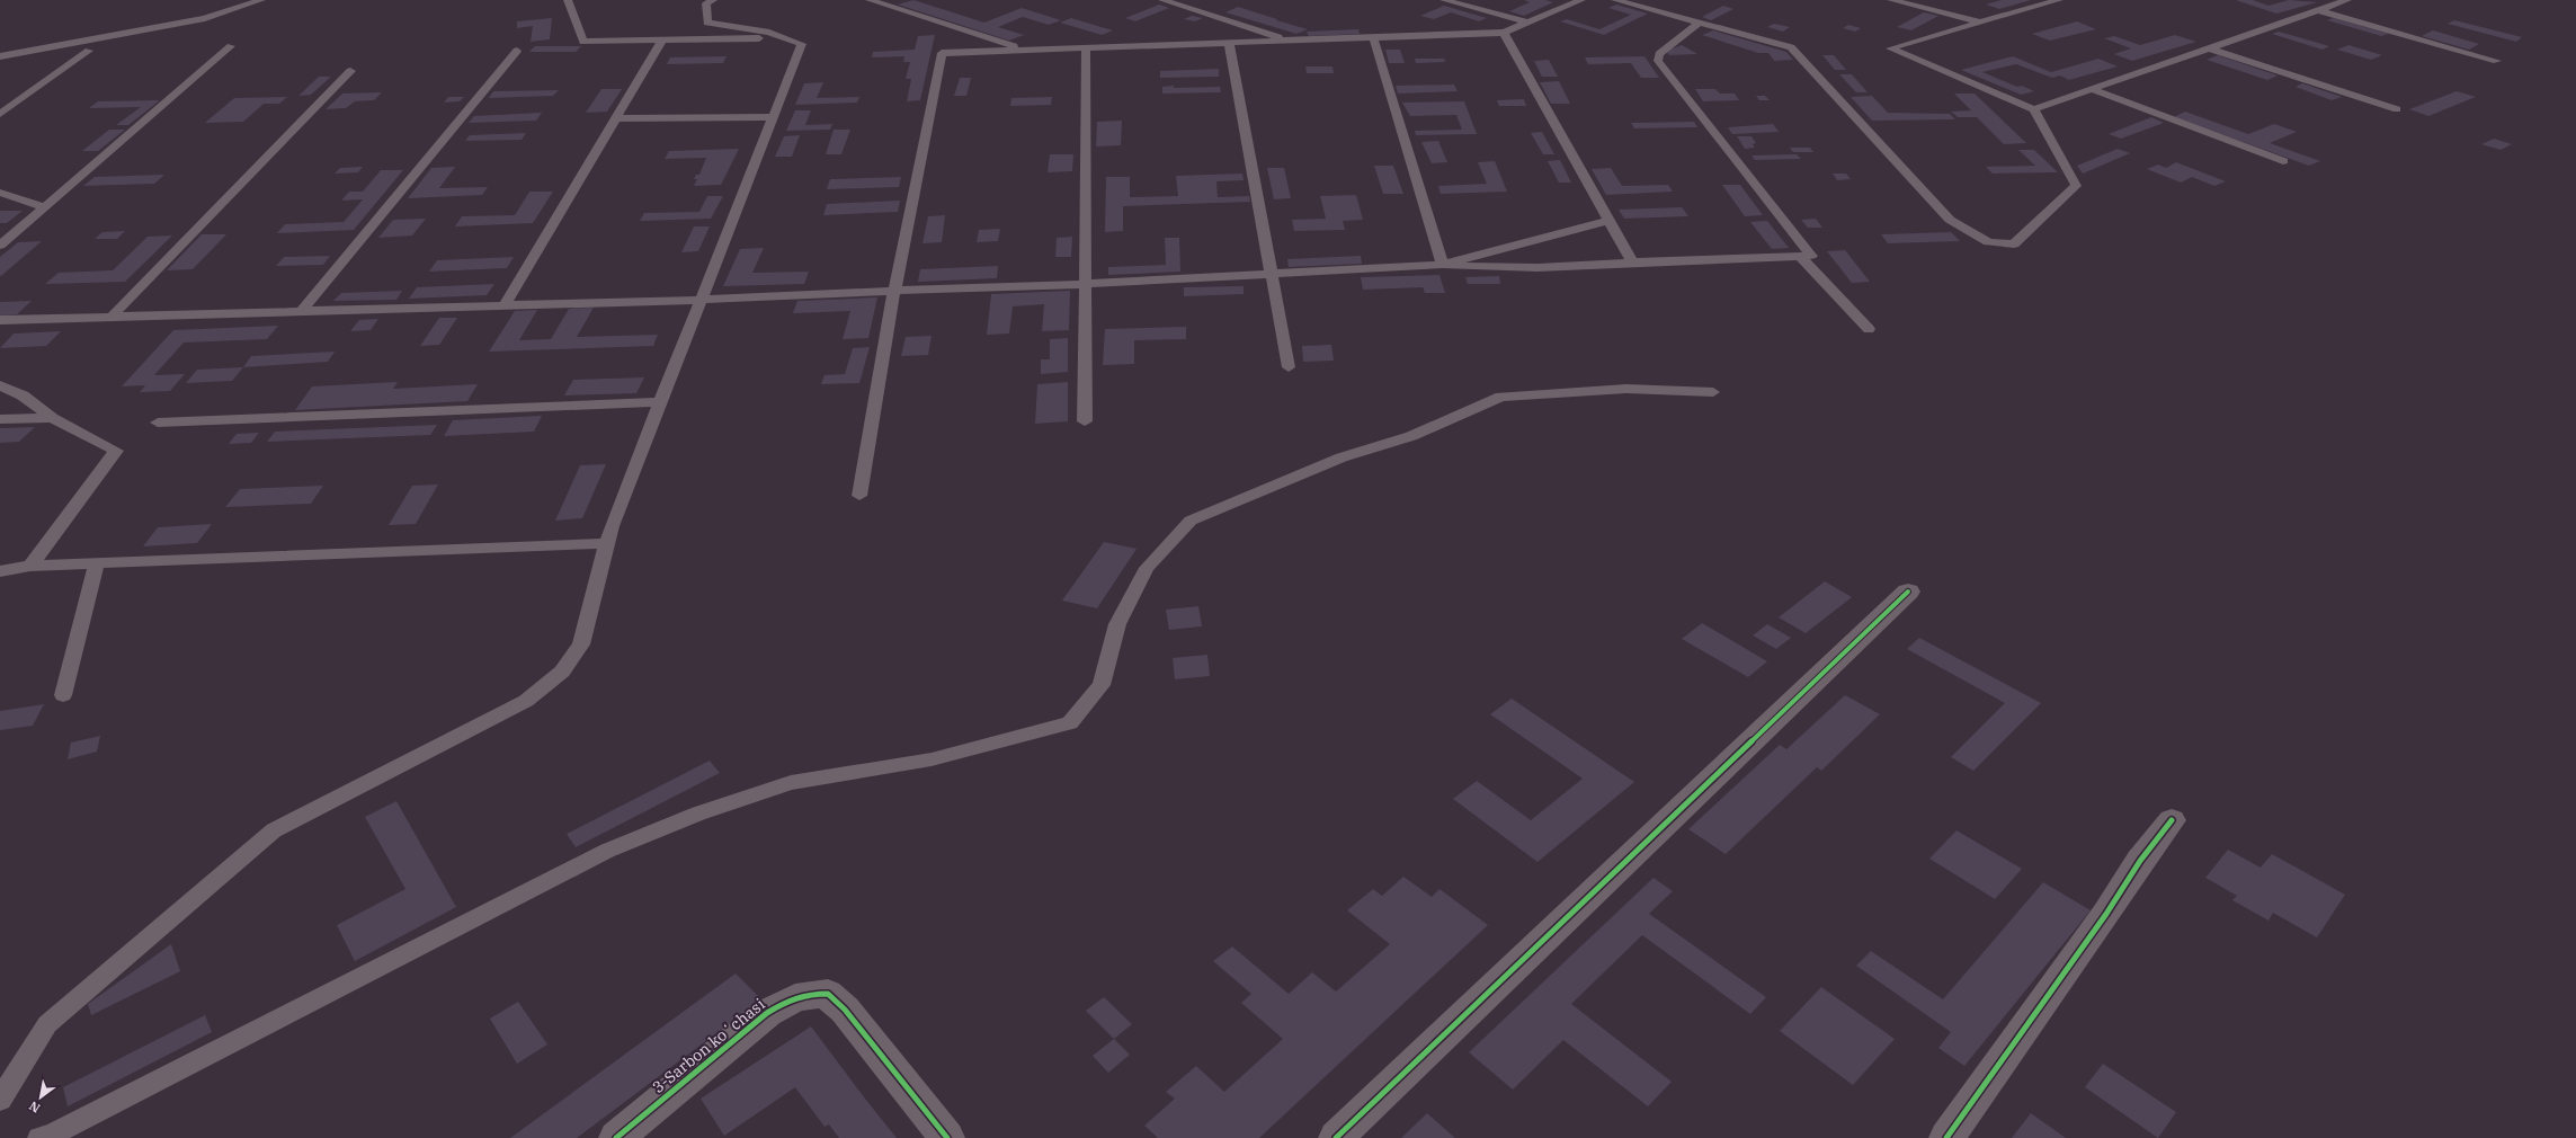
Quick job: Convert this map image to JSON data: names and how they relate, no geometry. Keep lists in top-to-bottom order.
{
  "streets": {
    "street": ["3-Sarbon koʻchasi"]
  },
  "north": "bottom left"
}
